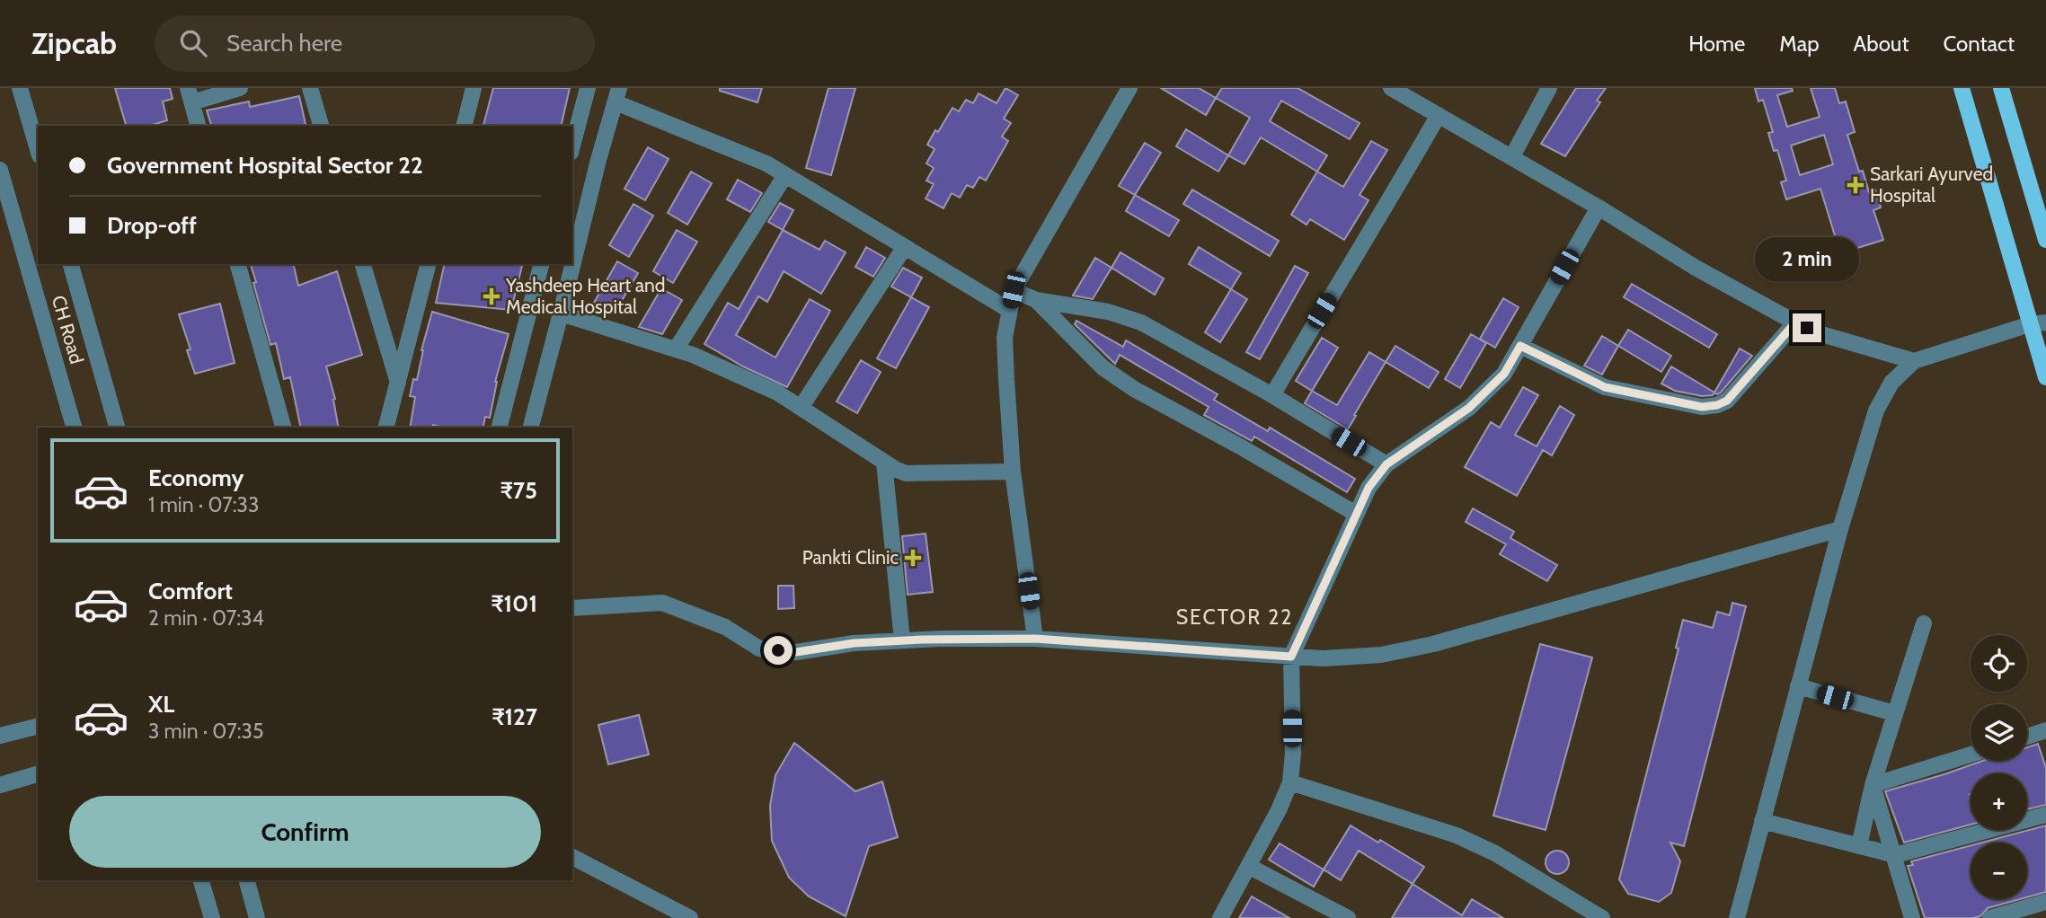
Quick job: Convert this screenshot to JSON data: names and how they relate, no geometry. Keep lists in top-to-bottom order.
{
  "streets": {
    "street": ["CH Road"]
  },
  "districts": ["SECTOR 22"],
  "places": {
    "health": ["Sarkari Ayurved Hospital", "Yashdeep Heart and Medical Hospital", "Pankti Clinic"]
  },
  "page": {
    "header": "Zipcab",
    "search": "Search here",
    "nav": [
      "Home",
      "Map",
      "About",
      "Contact"
    ],
    "banner": ["Government Hospital Sector 22", "Drop-off"],
    "bubble": "2 min",
    "list": [
      {
        "name": "Economy",
        "note": "1 min · 07:33",
        "value": "₹75"
      },
      {
        "name": "Comfort",
        "note": "2 min · 07:34",
        "value": "₹101"
      },
      {
        "name": "XL",
        "note": "3 min · 07:35",
        "value": "₹127"
      }
    ],
    "map_buttons": ["+", "−"],
    "buttons": "Confirm"
  }
}
